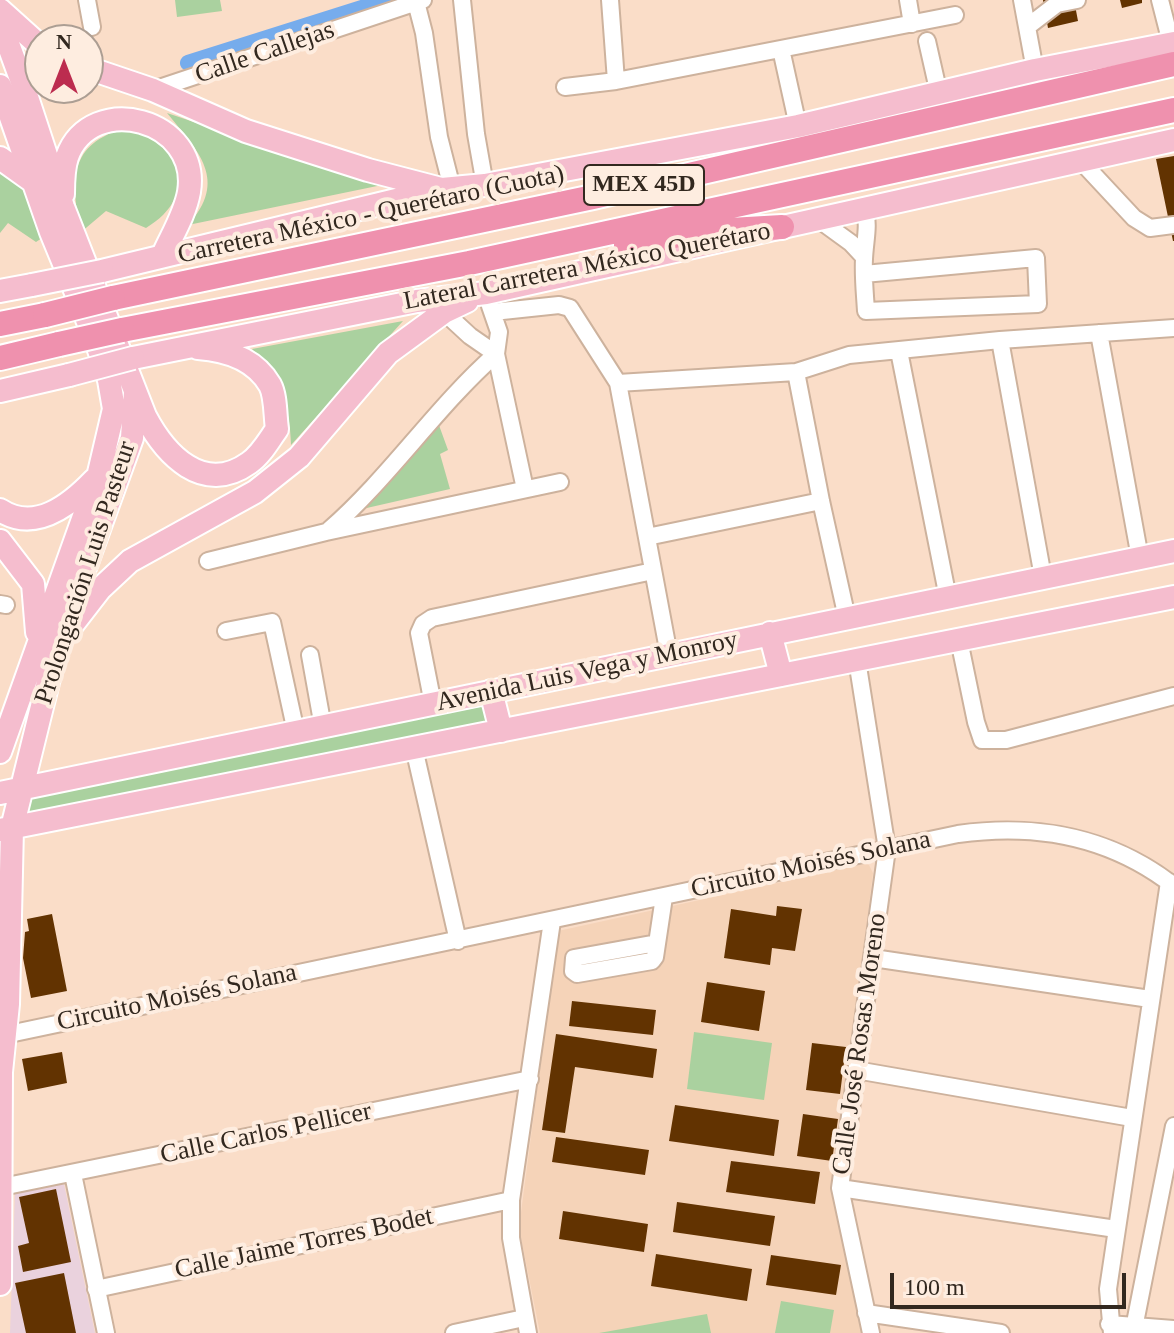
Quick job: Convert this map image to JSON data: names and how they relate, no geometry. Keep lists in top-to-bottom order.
{
  "streets": {
    "highway": ["MEX 45D", "Carretera México - Querétaro (Cuota)"],
    "main road": ["Lateral Carretera México Querétaro", "Prolongación Luis Pasteur", "Avenida Luis Vega y Monroy"],
    "street": [
      "Calle Callejas",
      "Circuito Moisés Solana",
      "Calle José Rosas Moreno",
      "Calle Carlos Pellicer",
      "Calle Jaime Torres Bodet"
    ]
  },
  "crossings": [
    ["Prolongación Luis Pasteur", "Avenida Luis Vega y Monroy"],
    ["Prolongación Luis Pasteur", "Circuito Moisés Solana"],
    ["Prolongación Luis Pasteur", "Calle Carlos Pellicer"],
    ["Avenida Luis Vega y Monroy", "Calle José Rosas Moreno"],
    ["Circuito Moisés Solana", "Calle José Rosas Moreno"]
  ],
  "scale_bar": "100 m",
  "north": "top"
}
